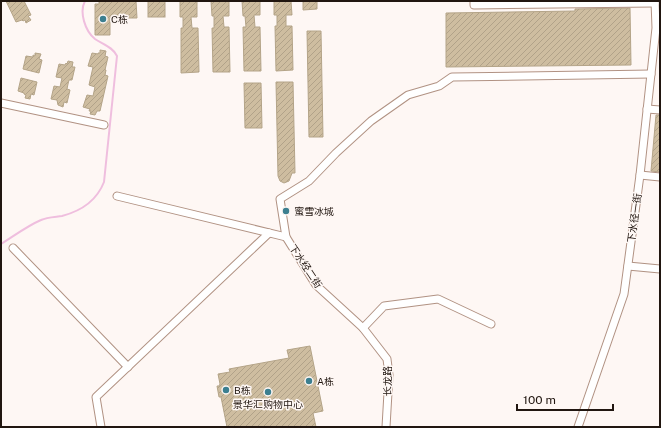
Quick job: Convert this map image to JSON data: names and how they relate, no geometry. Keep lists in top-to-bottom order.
{
  "streets": {
    "street": ["下水径一街", "下水经二街", "长龙路"]
  },
  "crossings": [
    ["下水径一街", "下水经二街"],
    ["下水经二街", "长龙路"]
  ],
  "places": [
    "C栋",
    "蜜雪冰城",
    "A栋",
    "B栋",
    "景华汇购物中心"
  ],
  "scale_bar": "100 m"
}
